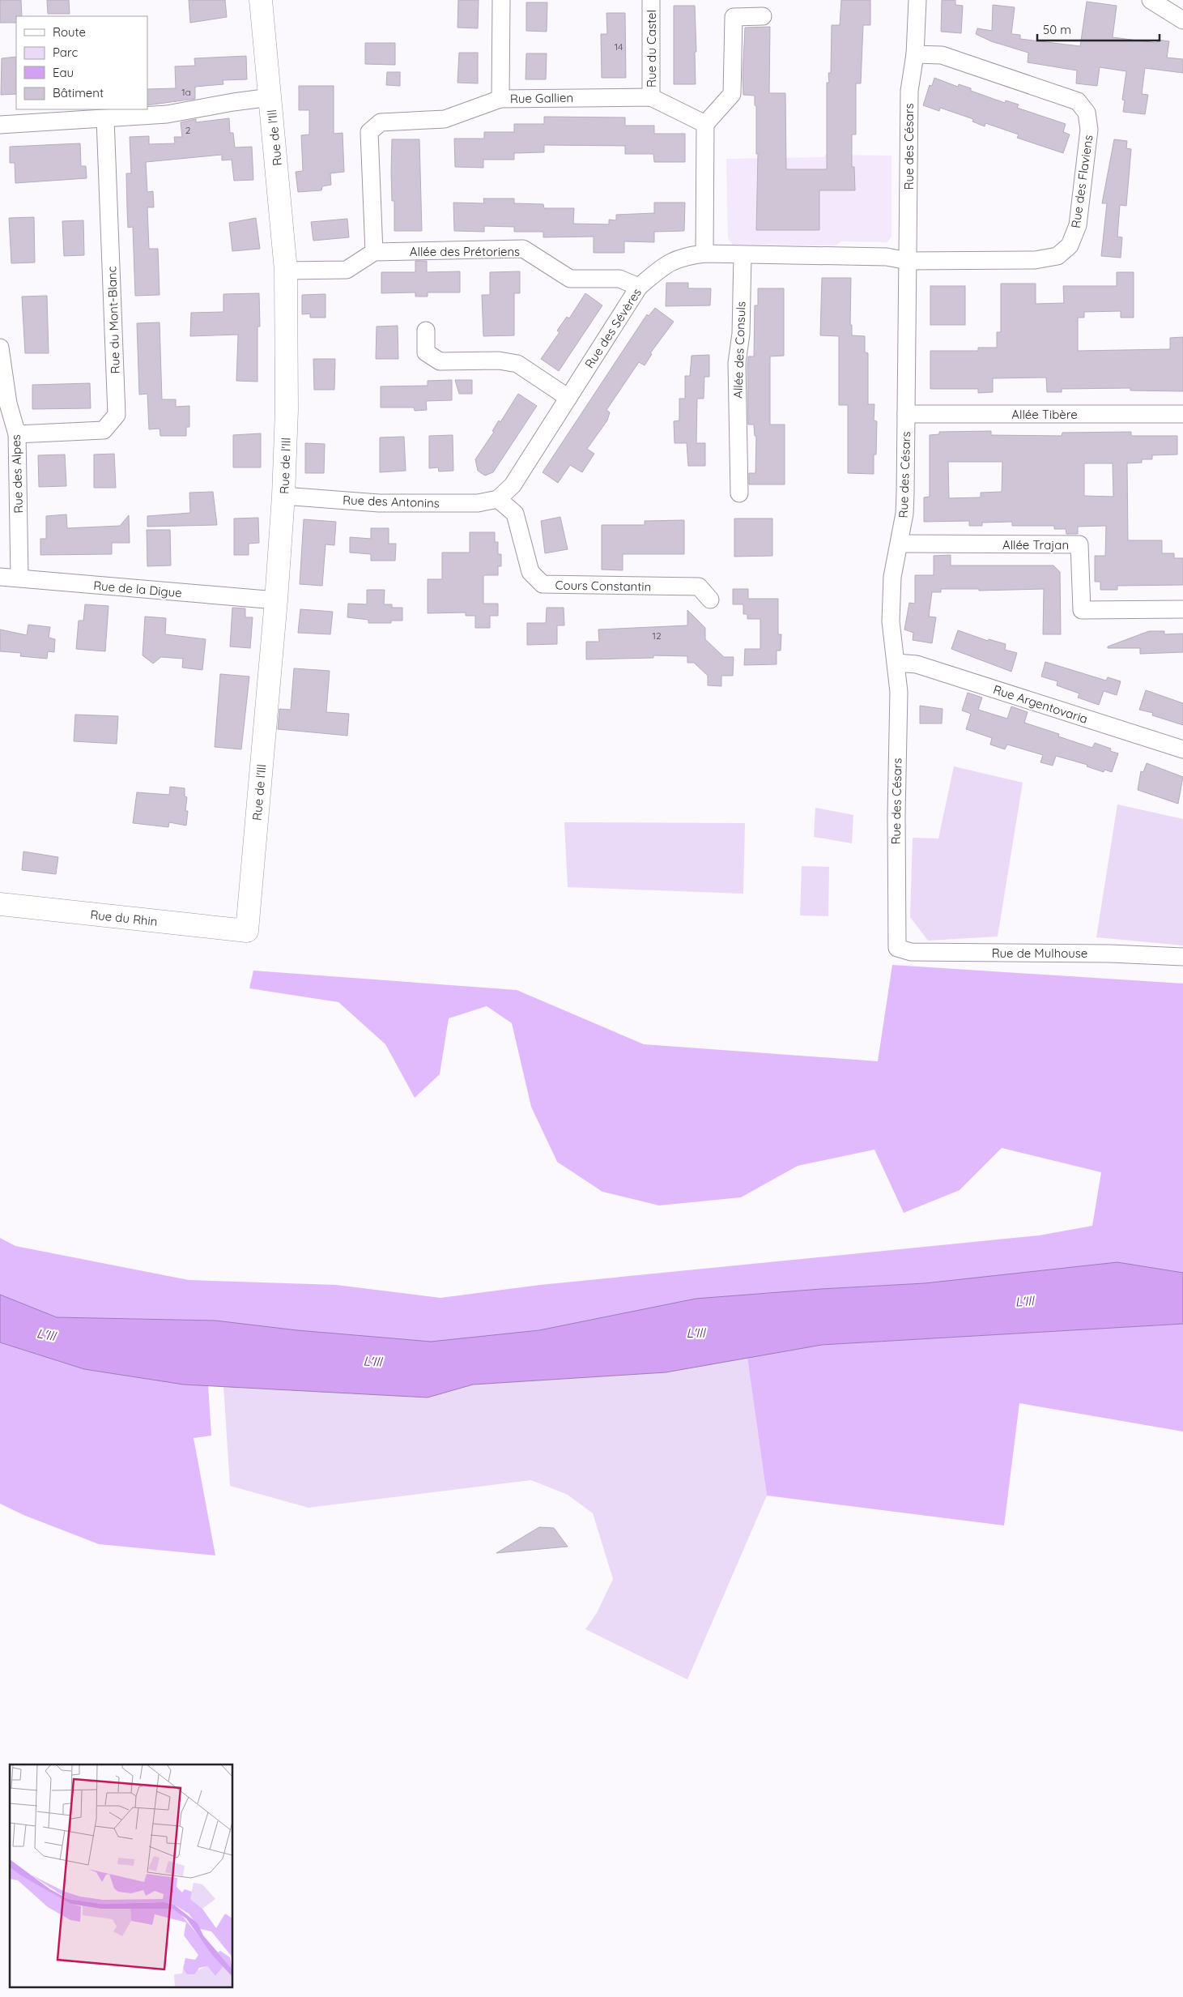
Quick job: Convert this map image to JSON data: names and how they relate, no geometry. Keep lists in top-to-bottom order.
{
  "streets": {
    "street": [
      "Rue du Castel",
      "Rue Gallien",
      "Rue de l'Ill",
      "Rue des Césars",
      "Rue des Flaviens",
      "Allée des Prétoriens",
      "Rue du Mont-Blanc",
      "Rue des Sévères",
      "Allée des Consuls",
      "Allée Tibère",
      "Rue des Alpes",
      "Rue des Antonins",
      "Allée Trajan",
      "Cours Constantin",
      "Rue de la Digue",
      "Rue Argentovaria",
      "Rue du Rhin",
      "Rue de Mulhouse"
    ]
  },
  "crossings": [
    ["Rue du Castel", "Rue Gallien"],
    ["Rue Gallien", "Allée des Prétoriens"],
    ["Rue de l'Ill", "Rue des Antonins"],
    ["Rue de l'Ill", "Rue de la Digue"],
    ["Rue de l'Ill", "Rue du Rhin"],
    ["Rue des Césars", "Rue des Flaviens"],
    ["Rue des Césars", "Rue des Sévères"],
    ["Rue des Césars", "Allée Tibère"],
    ["Rue des Césars", "Allée Trajan"],
    ["Rue des Césars", "Rue Argentovaria"],
    ["Rue des Césars", "Rue de Mulhouse"],
    ["Rue des Flaviens", "Rue des Sévères"],
    ["Allée des Prétoriens", "Rue des Sévères"],
    ["Rue du Mont-Blanc", "Rue des Alpes"],
    ["Rue des Sévères", "Allée des Consuls"],
    ["Rue des Sévères", "Rue des Antonins"],
    ["Rue des Sévères", "Cours Constantin"],
    ["Rue des Alpes", "Rue de la Digue"],
    ["Rue des Antonins", "Cours Constantin"]
  ],
  "water": ["L'Ill"],
  "house_numbers": [
    "14",
    "1a",
    "2",
    "12"
  ],
  "legend": [
    "Route",
    "Parc",
    "Eau",
    "Bâtiment"
  ],
  "scale_bar": "50 m"
}
